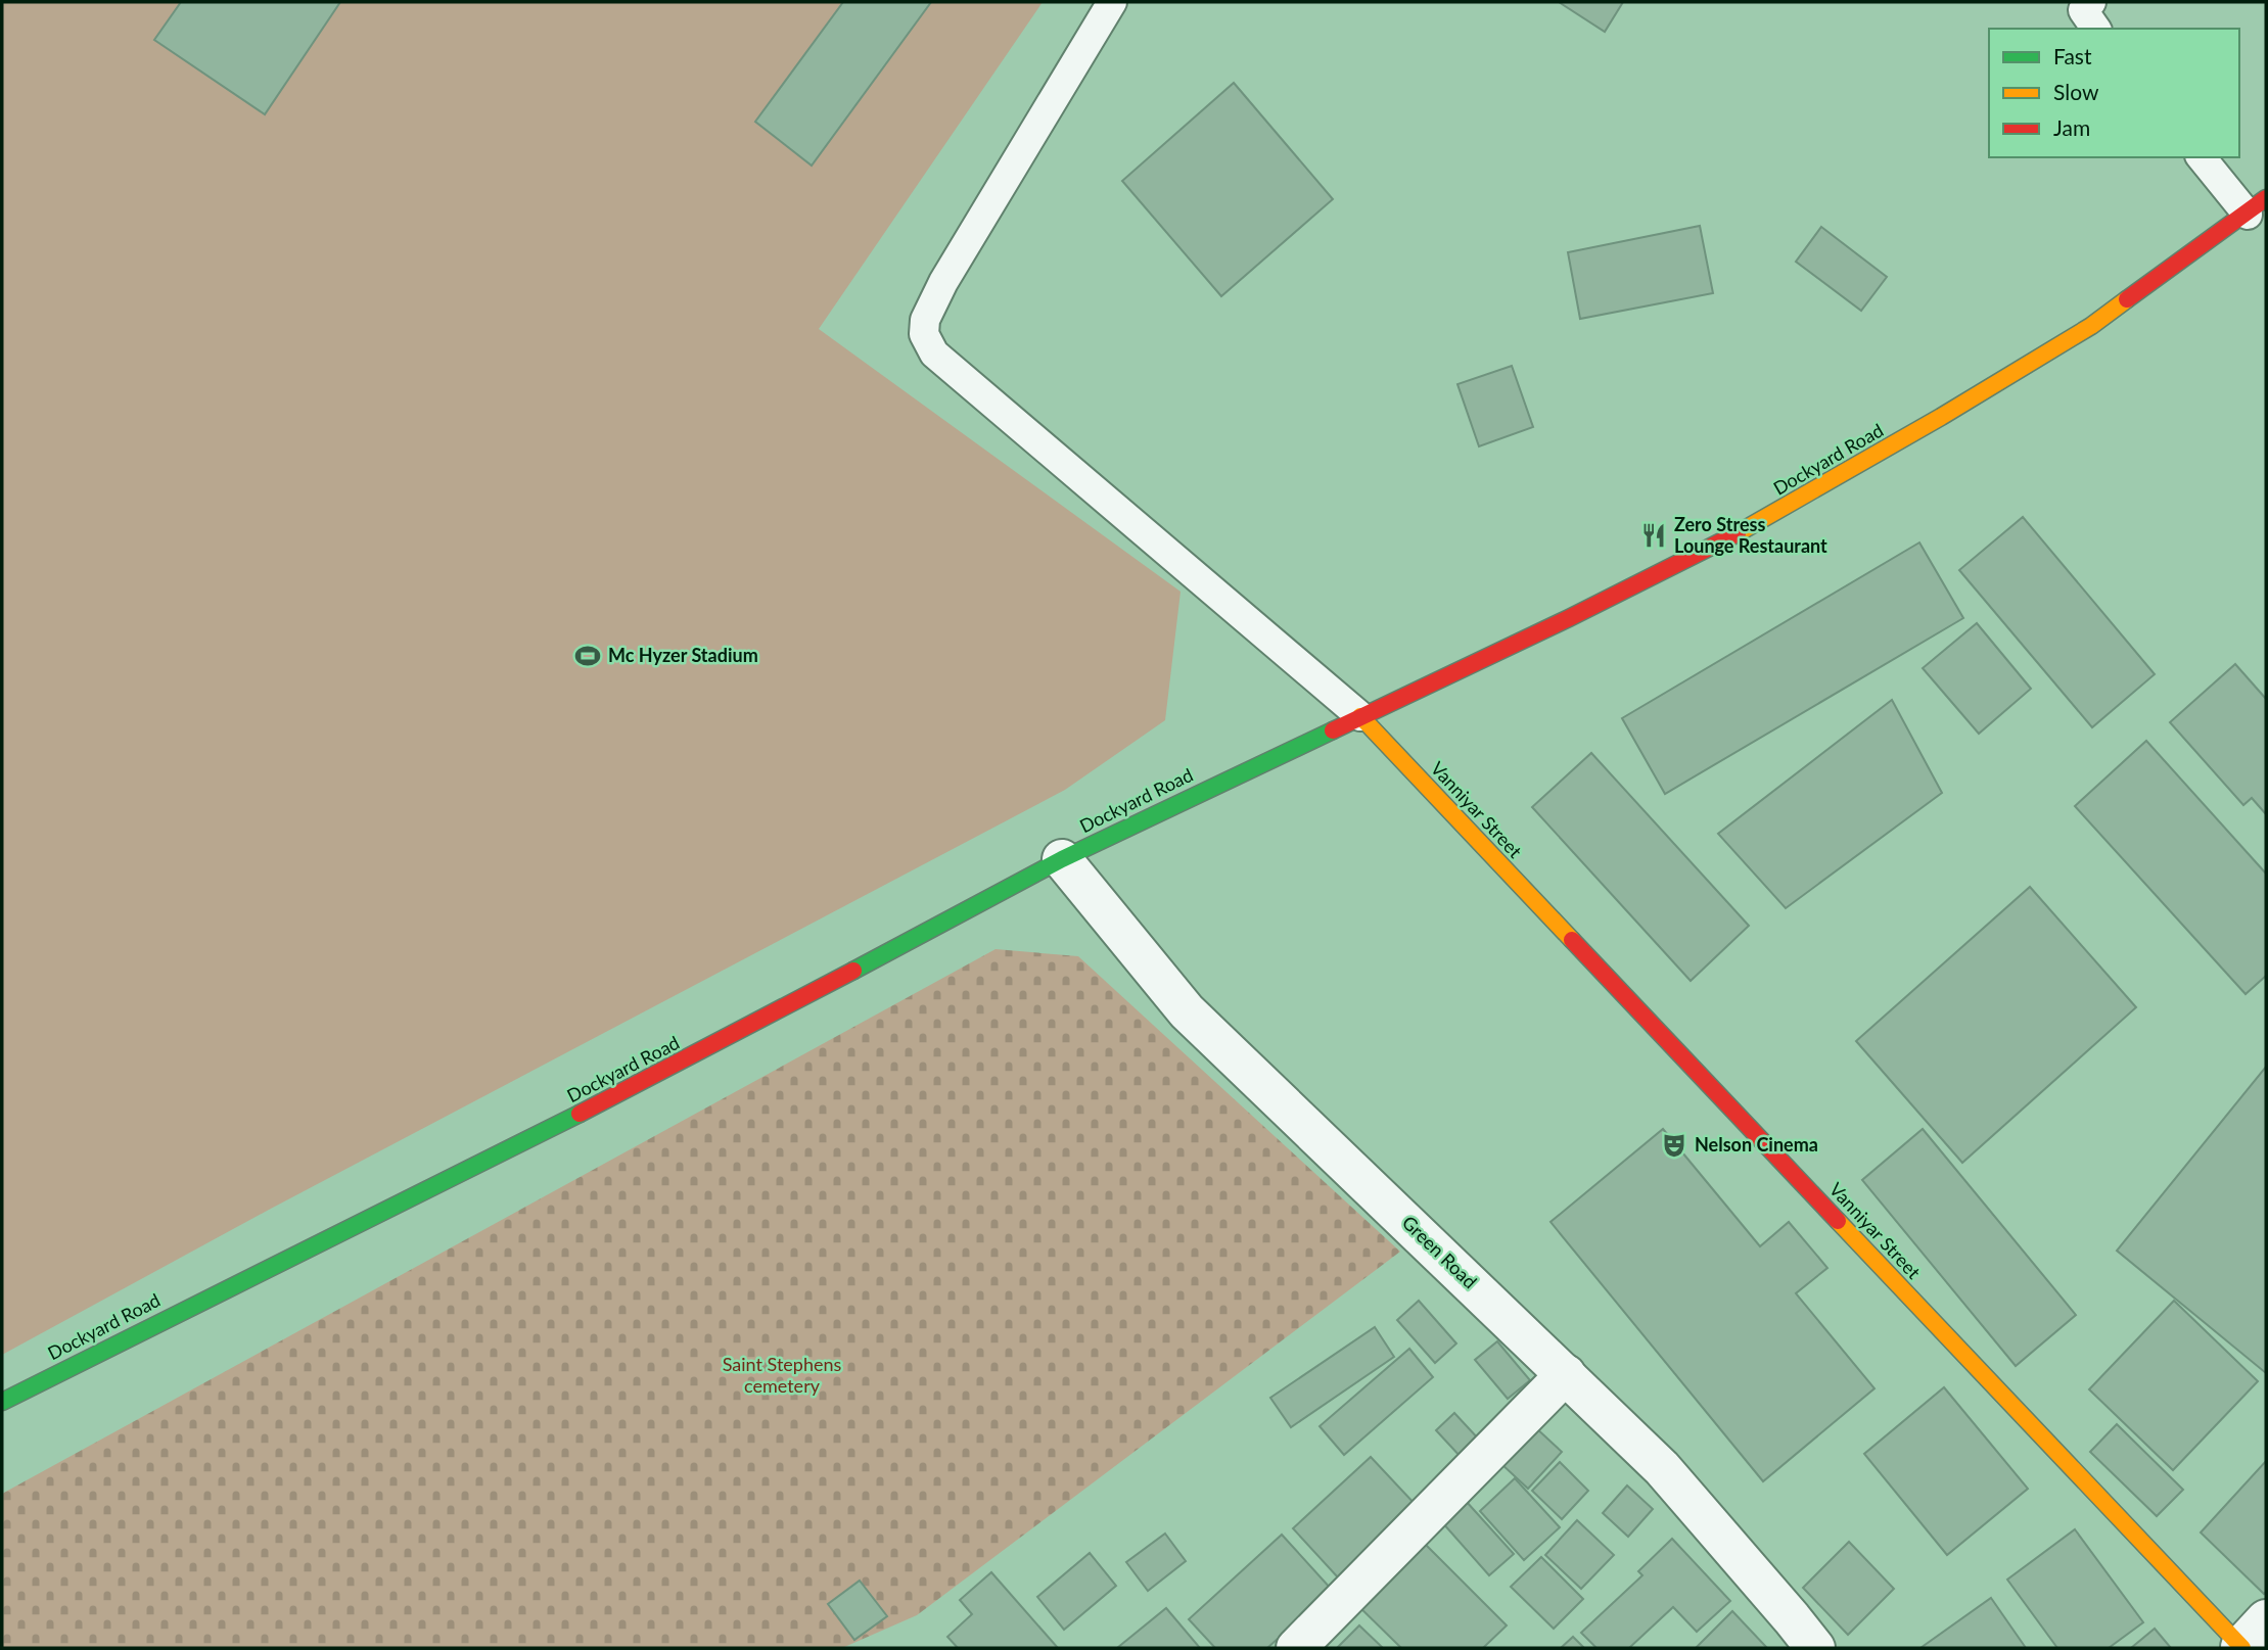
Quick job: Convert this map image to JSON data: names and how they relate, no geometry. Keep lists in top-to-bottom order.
{
  "streets": {
    "main road": ["Dockyard Road", "Vanniyar Street"],
    "street": ["Green Road"]
  },
  "crossings": [
    ["Dockyard Road", "Vanniyar Street"],
    ["Dockyard Road", "Green Road"]
  ],
  "parks": ["Saint Stephens cemetery"],
  "places": {
    "restaurant": ["Zero Stress Lounge Restaurant"],
    "sports": ["Mc Hyzer Stadium"],
    "theatre": ["Nelson Cinema"]
  },
  "legend": ["Fast", "Slow", "Jam"]
}
